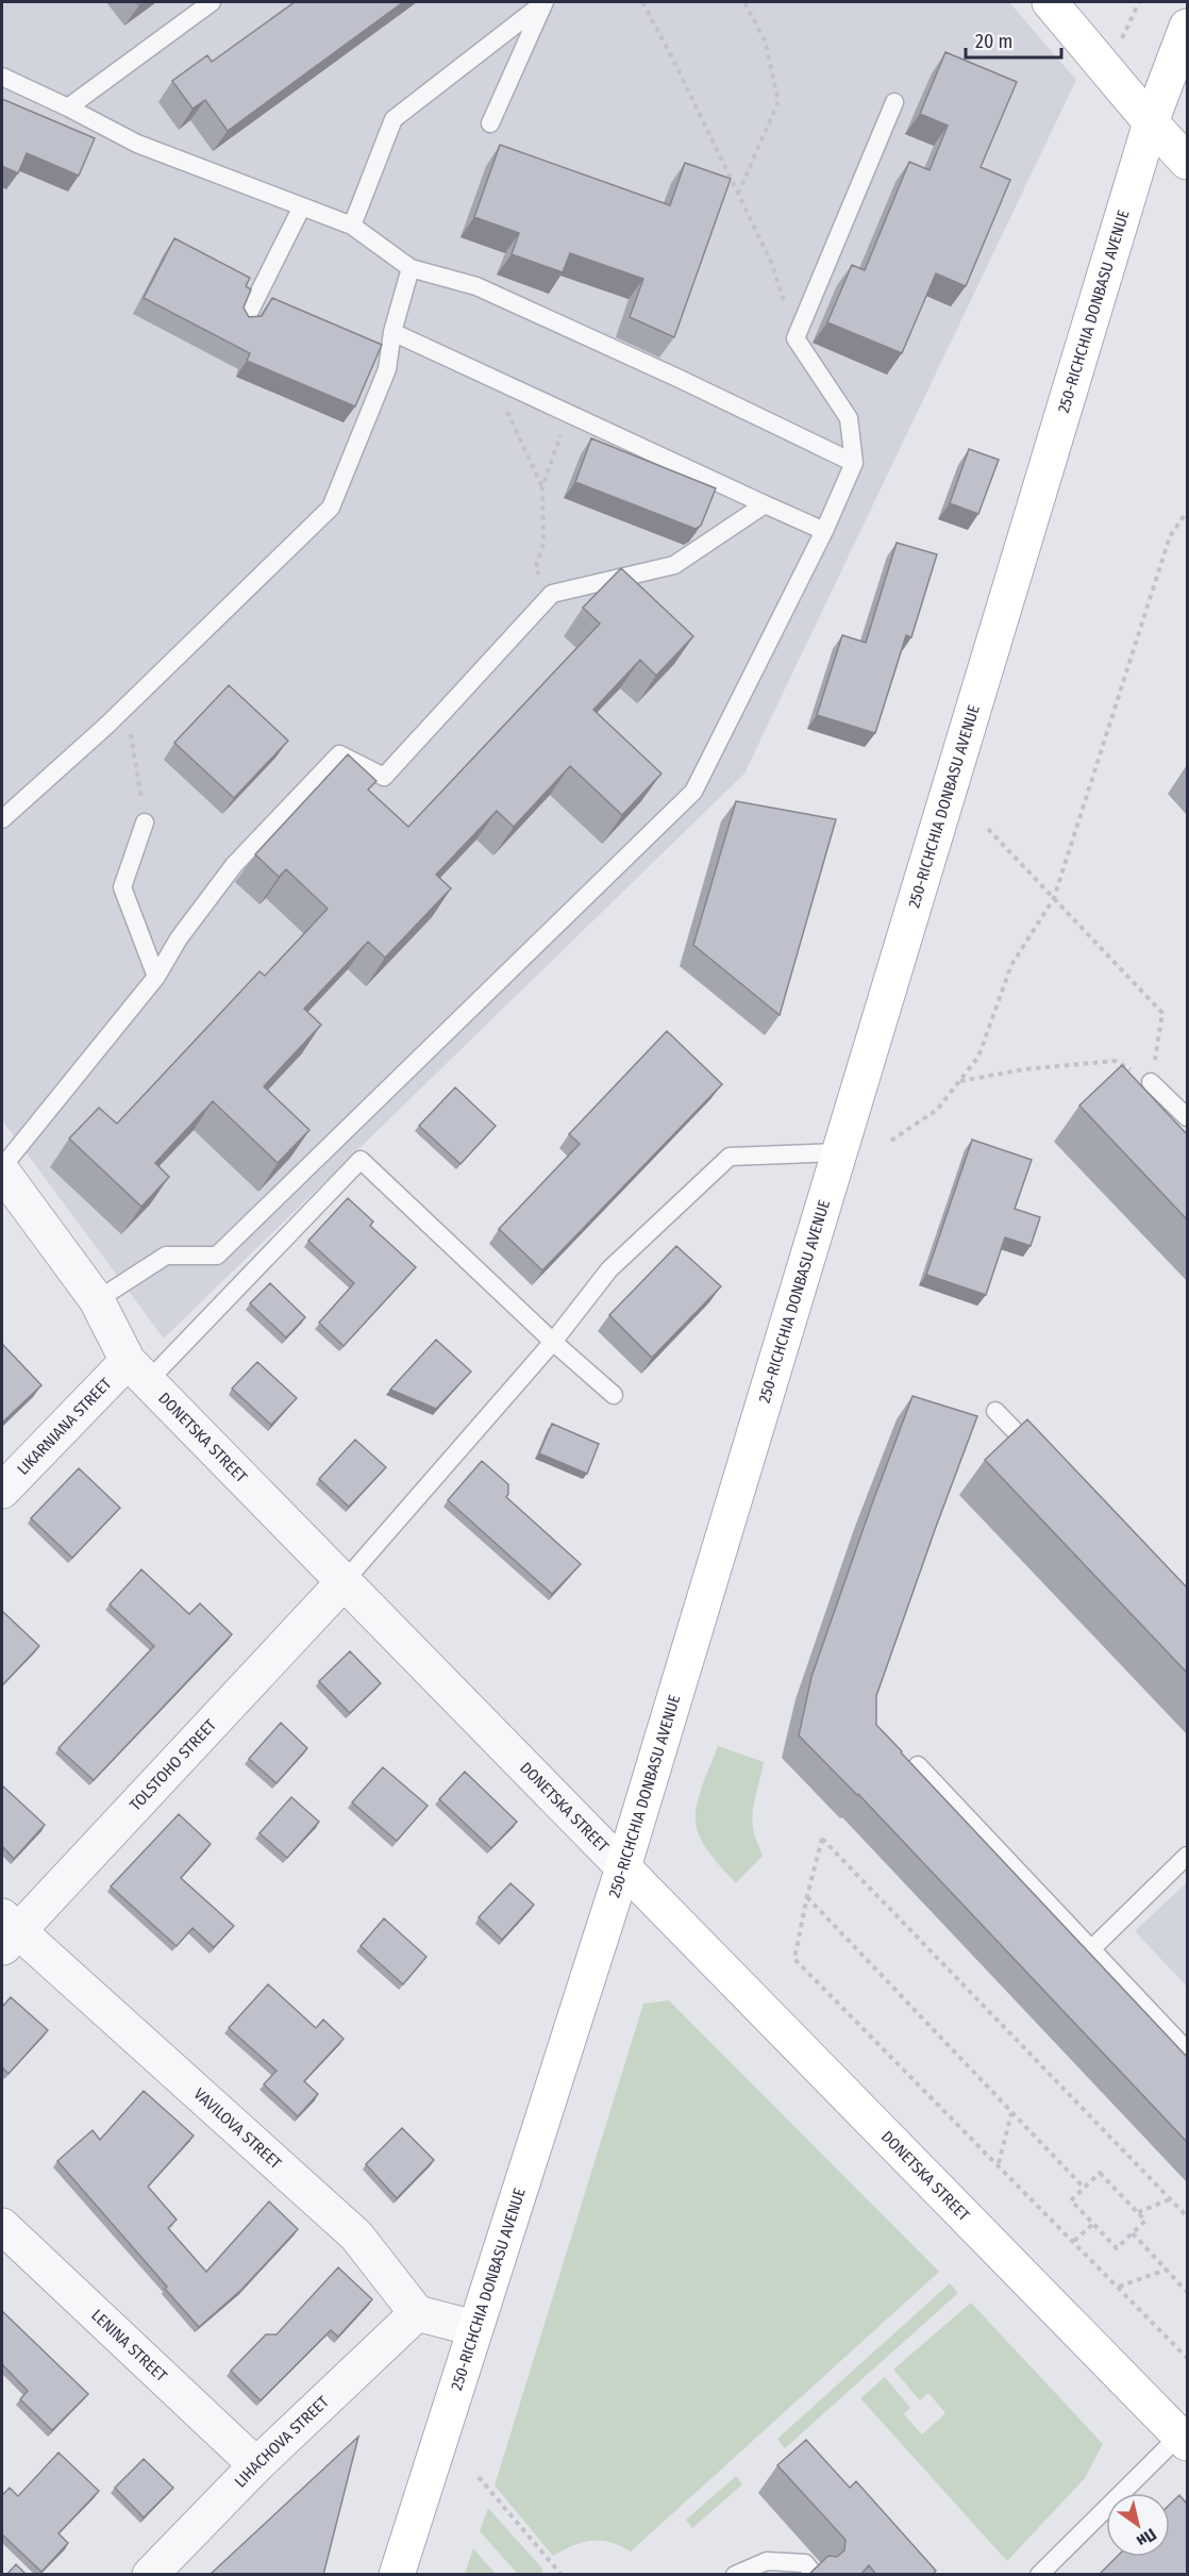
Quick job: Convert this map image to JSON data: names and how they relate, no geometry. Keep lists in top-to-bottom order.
{
  "streets": {
    "main road": ["250-RICHCHIA DONBASU AVENUE", "DONETSKA STREET"],
    "street": [
      "LIKARNIANA STREET",
      "TOLSTOHO STREET",
      "VAVILOVA STREET",
      "LENINA STREET",
      "LIHACHOVA STREET"
    ]
  },
  "crossings": [
    ["250-RICHCHIA DONBASU AVENUE", "DONETSKA STREET"],
    ["LIKARNIANA STREET", "DONETSKA STREET"],
    ["DONETSKA STREET", "TOLSTOHO STREET"],
    ["TOLSTOHO STREET", "VAVILOVA STREET"],
    ["VAVILOVA STREET", "LIHACHOVA STREET"],
    ["LENINA STREET", "LIHACHOVA STREET"]
  ],
  "scale_bar": "20 m",
  "north": "bottom right"
}
